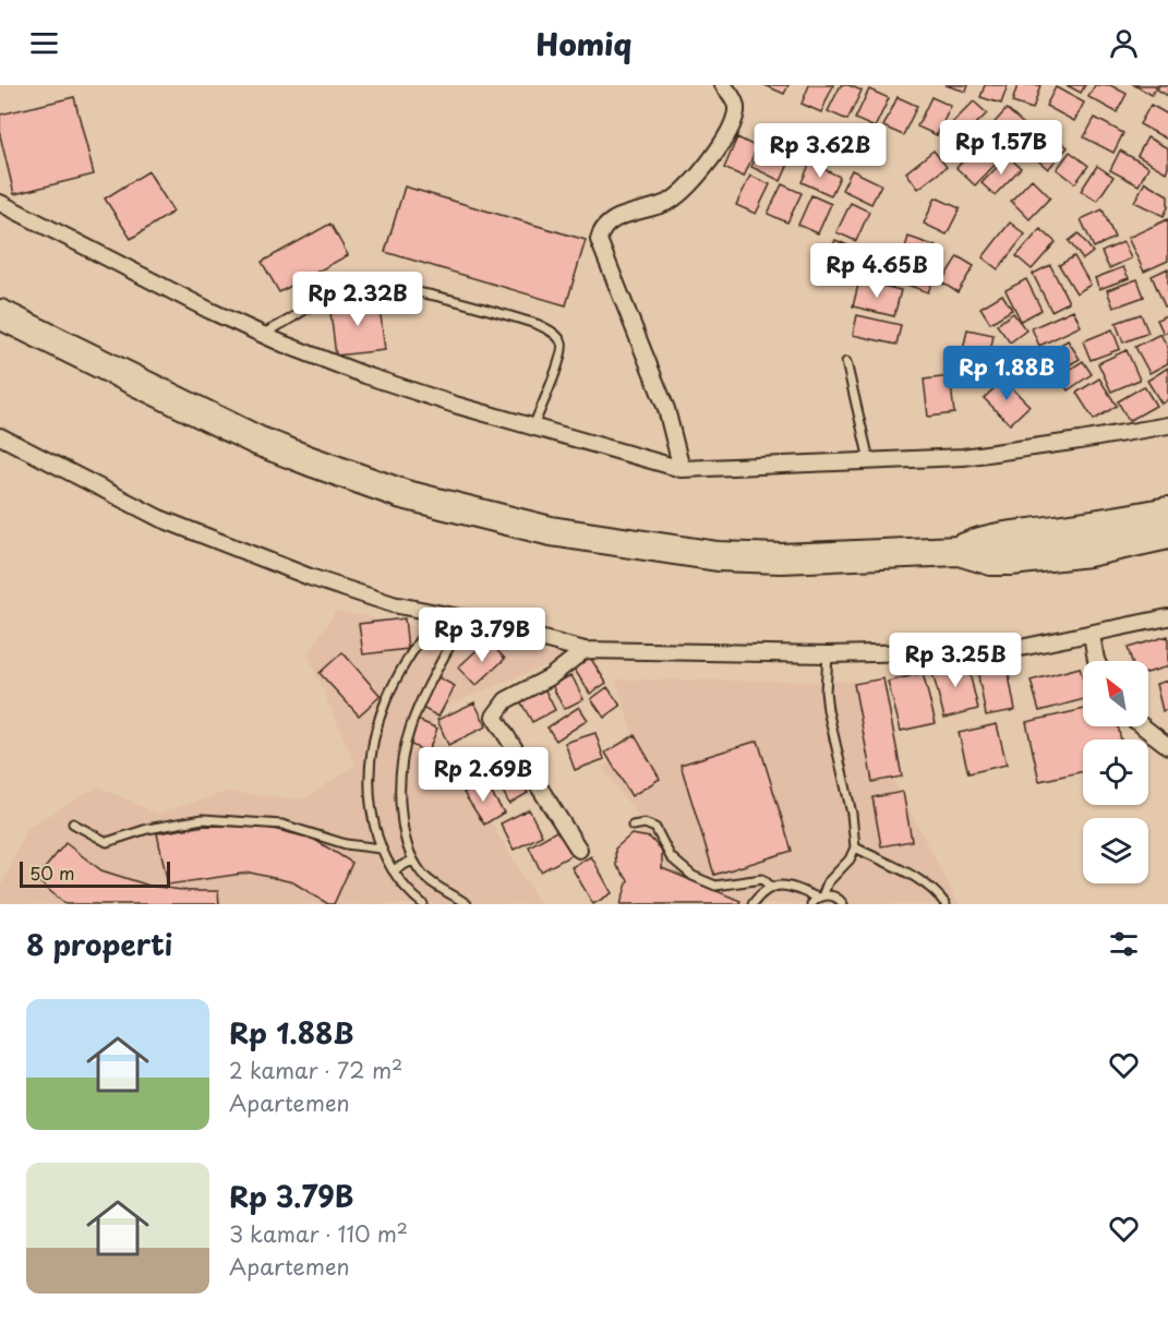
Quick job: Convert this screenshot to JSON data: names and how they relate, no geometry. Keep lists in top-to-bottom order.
{
  "scale_bar": "50 m",
  "north": "top left",
  "page": {
    "header": "Homiq",
    "price": [
      "Rp 1.57B",
      "Rp 3.62B",
      "Rp 4.65B",
      "Rp 2.32B",
      "Rp 1.88B",
      "Rp 3.79B",
      "Rp 3.25B",
      "Rp 2.69B"
    ],
    "scale": "50 m",
    "heading": "8 properti",
    "list": [
      {
        "name": "Rp 1.88B",
        "note": "2 kamar · 72 m² · Apartemen"
      },
      {
        "name": "Rp 3.79B",
        "note": "3 kamar · 110 m² · Apartemen"
      }
    ]
  }
}
